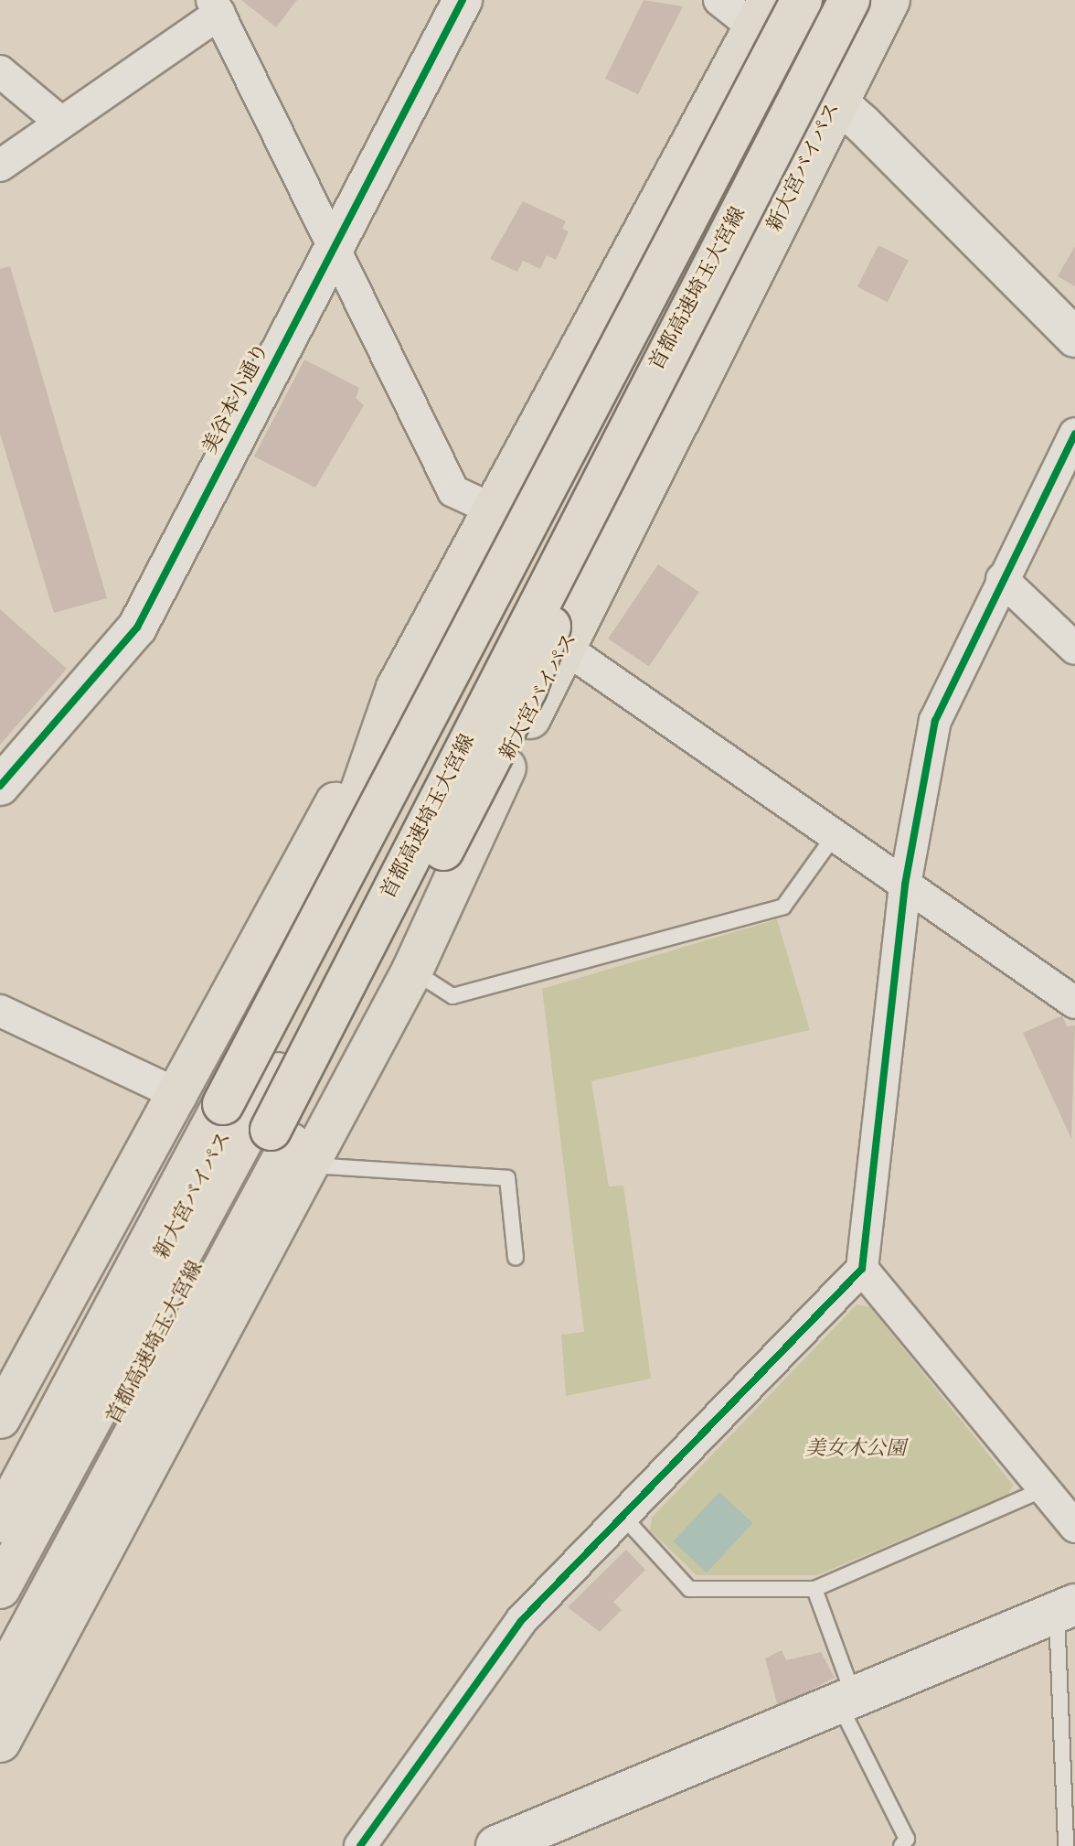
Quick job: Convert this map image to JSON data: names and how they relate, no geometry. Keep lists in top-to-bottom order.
{
  "streets": {
    "highway": ["新大宮バイパス", "首都高速埼玉大宮線"],
    "street": ["美谷本小通り"]
  },
  "parks": ["美女木公園"]
}
